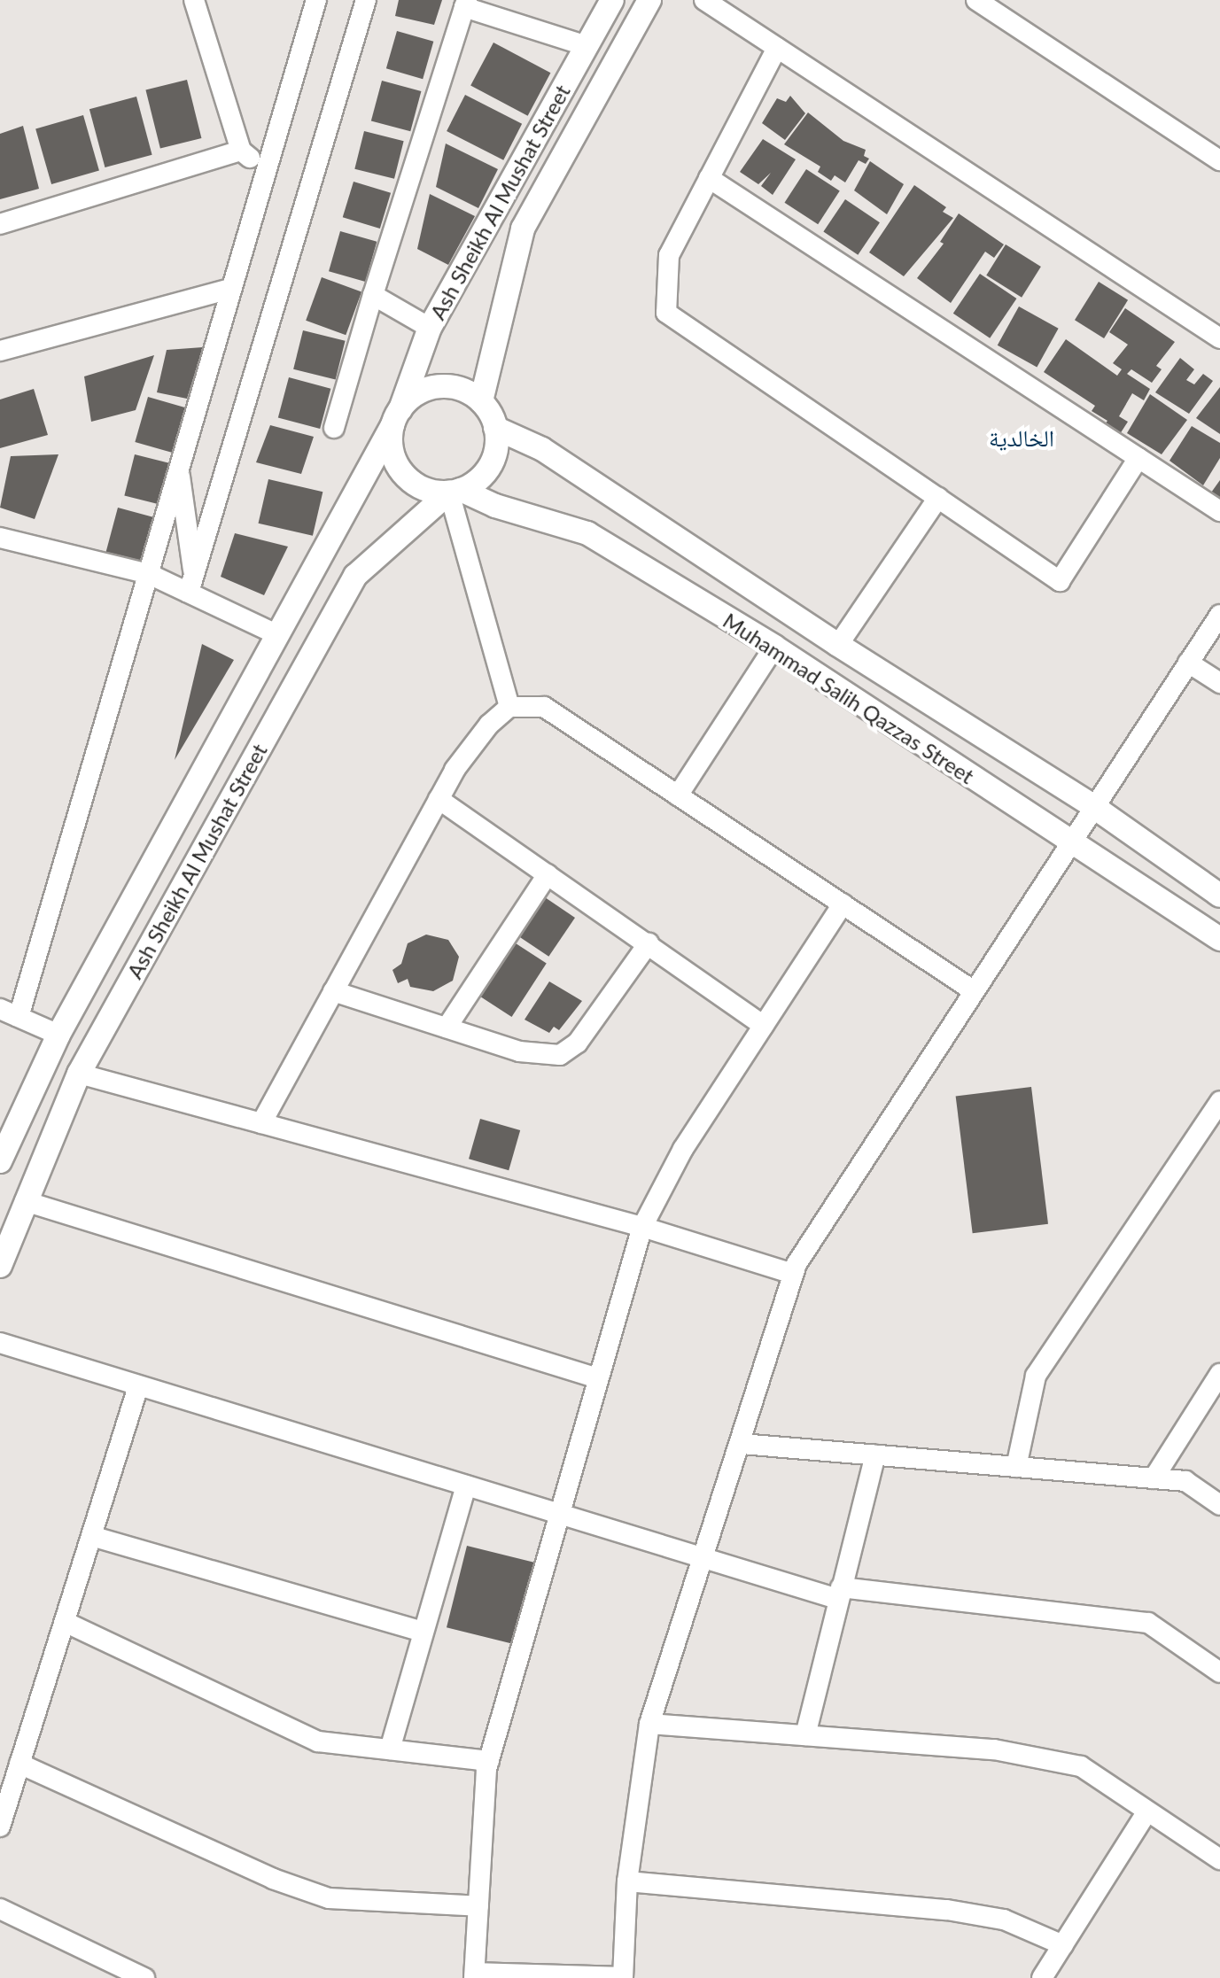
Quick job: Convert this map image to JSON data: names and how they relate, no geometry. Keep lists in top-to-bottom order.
{
  "streets": {
    "street": ["Ash Sheikh Al Mushat Street", "Muhammad Salih Qazzas Street"]
  },
  "crossings": [
    ["Ash Sheikh Al Mushat Street", "Muhammad Salih Qazzas Street"]
  ],
  "districts": ["الخالدية"]
}
